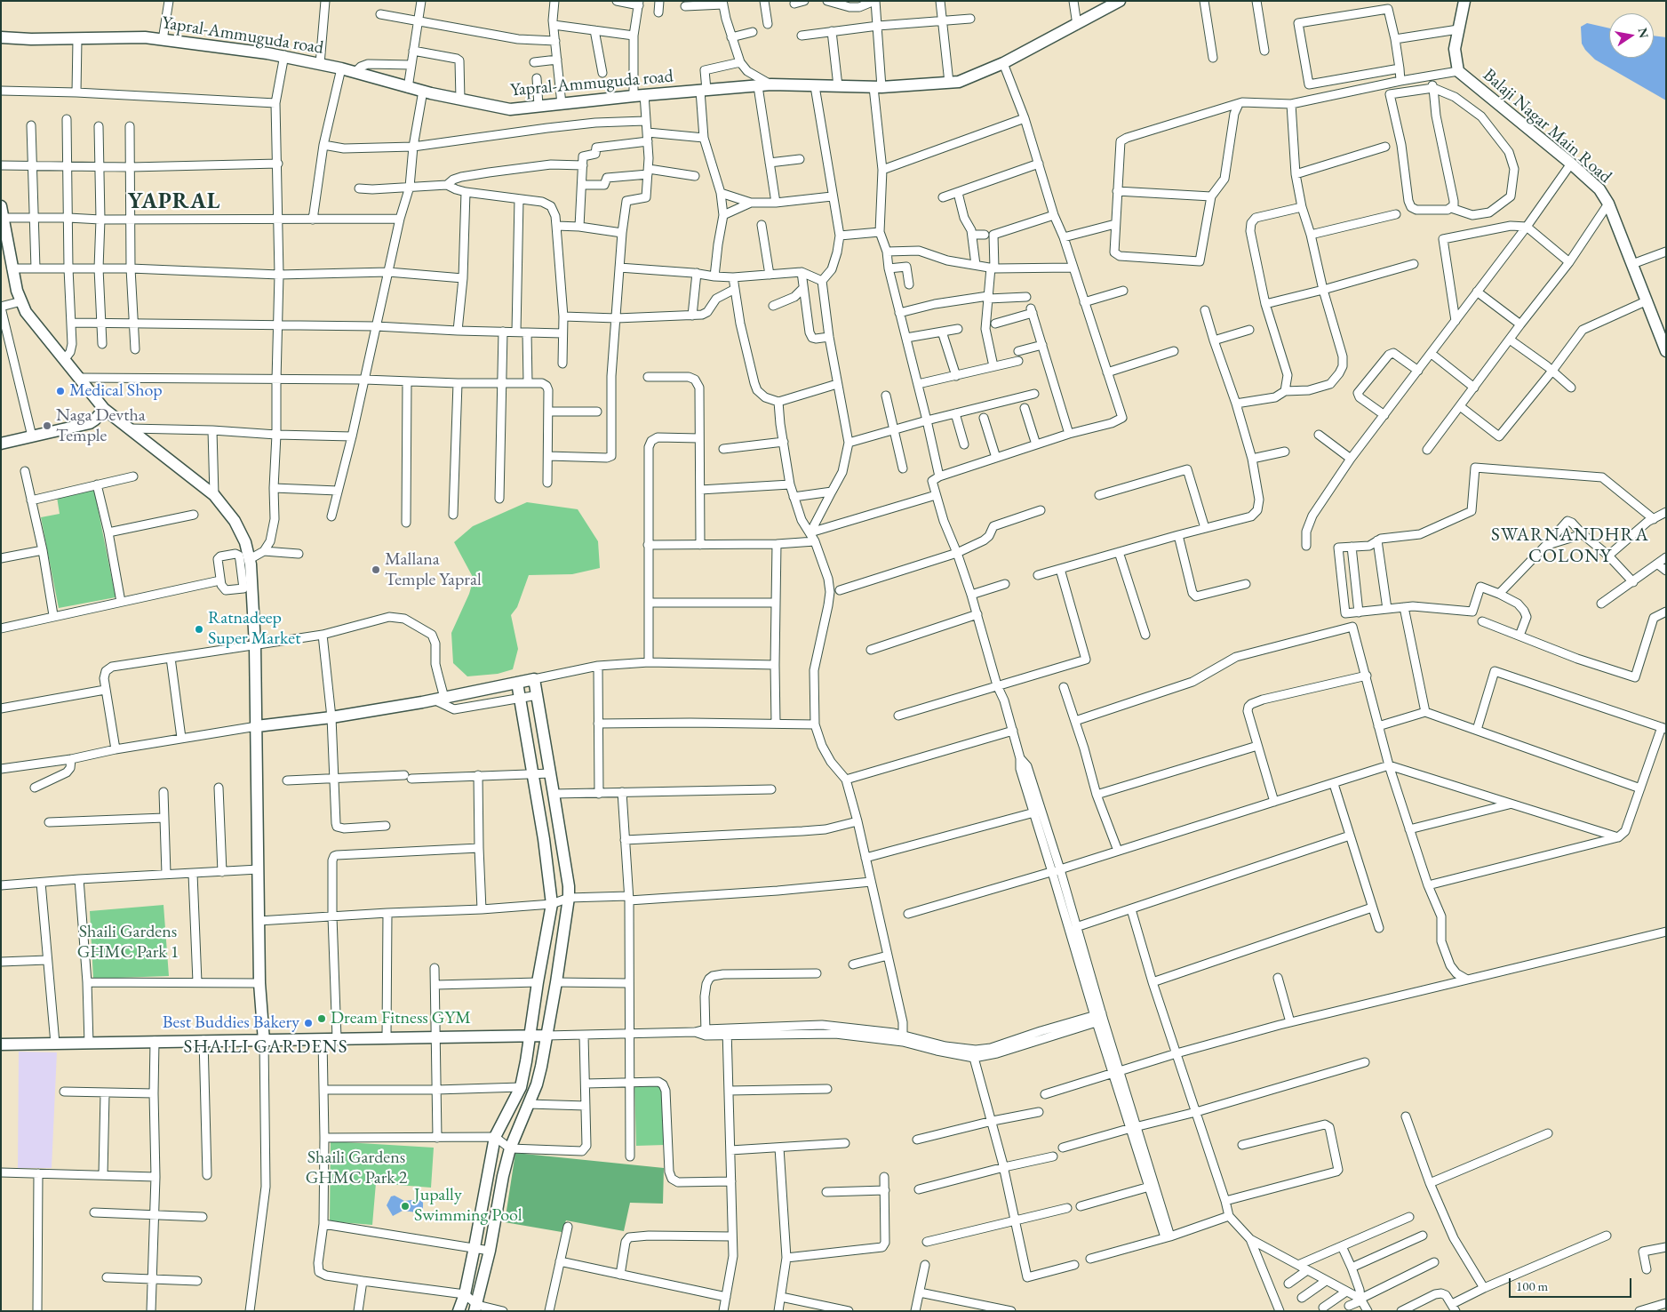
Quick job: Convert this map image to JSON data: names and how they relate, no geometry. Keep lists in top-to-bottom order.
{
  "streets": {
    "street": ["Yapral-Ammuguda road", "Balaji Nagar Main Road"]
  },
  "districts": ["YAPRAL", "SWARNANDHRA COLONY", "SHAILI GARDENS"],
  "parks": ["Shaili Gardens GHMC Park 1", "Shaili Gardens GHMC Park 2"],
  "places": [
    "Medical Shop",
    "Naga Devtha Temple",
    "Mallana Temple Yapral",
    "Ratnadeep Super Market",
    "Dream Fitness GYM",
    "Best Buddies Bakery",
    "Jupally Swimming Pool"
  ],
  "scale_bar": "100 m",
  "north": "right"
}
